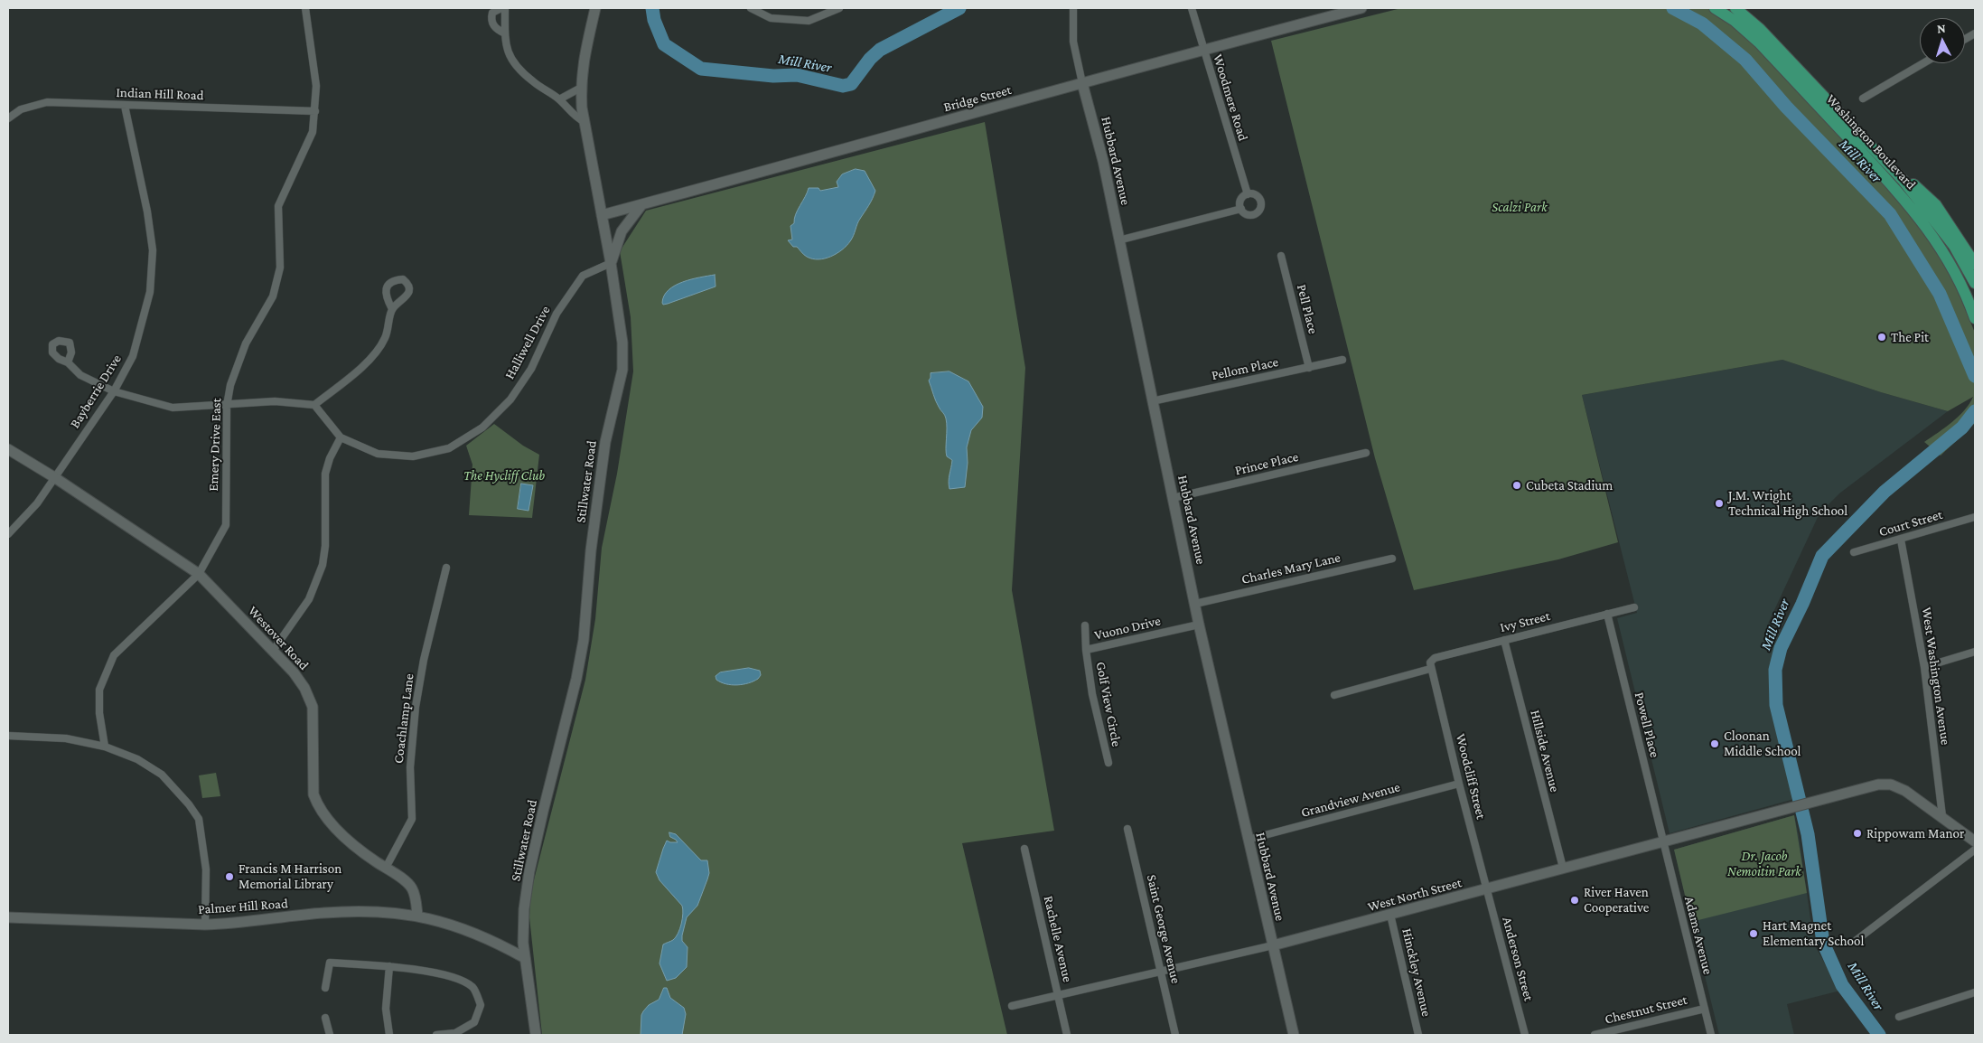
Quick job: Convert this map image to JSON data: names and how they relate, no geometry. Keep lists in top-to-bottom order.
{
  "streets": {
    "main road": [
      "Bridge Street",
      "Washington Boulevard",
      "Hubbard Avenue",
      "Stillwater Road",
      "Westover Road",
      "West North Street",
      "Palmer Hill Road"
    ],
    "street": [
      "Indian Hill Road",
      "Woodmere Road",
      "Pell Place",
      "Halliwell Drive",
      "Pellom Place",
      "Bayberrie Drive",
      "Emery Drive East",
      "Prince Place",
      "Court Street",
      "Charles Mary Lane",
      "Ivy Street",
      "Vuono Drive",
      "West Washington Avenue",
      "Golf View Circle",
      "Coachlamp Lane",
      "Powell Place",
      "Hillside Avenue",
      "Woodcliff Street",
      "Grandview Avenue",
      "Saint George Avenue",
      "Adams Avenue",
      "Rachelle Avenue",
      "Anderson Street",
      "Hinckley Avenue",
      "Chestnut Street"
    ]
  },
  "crossings": [
    ["Indian Hill Road", "Bayberrie Drive"],
    ["Indian Hill Road", "Emery Drive East"],
    ["Woodmere Road", "Bridge Street"],
    ["Woodmere Road", "Hubbard Avenue"],
    ["Bridge Street", "Hubbard Avenue"],
    ["Bridge Street", "Stillwater Road"],
    ["Hubbard Avenue", "Pellom Place"],
    ["Hubbard Avenue", "Prince Place"],
    ["Hubbard Avenue", "Charles Mary Lane"],
    ["Hubbard Avenue", "Vuono Drive"],
    ["Hubbard Avenue", "Grandview Avenue"],
    ["Hubbard Avenue", "West North Street"],
    ["Pell Place", "Pellom Place"],
    ["Halliwell Drive", "Stillwater Road"],
    ["Bayberrie Drive", "Westover Road"],
    ["Emery Drive East", "Westover Road"],
    ["Stillwater Road", "Palmer Hill Road"],
    ["Court Street", "West Washington Avenue"],
    ["Ivy Street", "Powell Place"],
    ["Ivy Street", "Hillside Avenue"],
    ["Ivy Street", "Woodcliff Street"],
    ["Vuono Drive", "Golf View Circle"],
    ["Westover Road", "Coachlamp Lane"],
    ["Westover Road", "Palmer Hill Road"],
    ["West Washington Avenue", "West North Street"],
    ["Powell Place", "West North Street"],
    ["Powell Place", "Adams Avenue"],
    ["Hillside Avenue", "West North Street"],
    ["Woodcliff Street", "Grandview Avenue"],
    ["Woodcliff Street", "West North Street"],
    ["Woodcliff Street", "Anderson Street"],
    ["West North Street", "Saint George Avenue"],
    ["West North Street", "Adams Avenue"],
    ["West North Street", "Rachelle Avenue"],
    ["West North Street", "Anderson Street"],
    ["West North Street", "Hinckley Avenue"],
    ["Adams Avenue", "Chestnut Street"]
  ],
  "water": ["Mill River"],
  "parks": ["Scalzi Park", "The Hycliff Club", "Dr. Jacob Nemoitin Park"],
  "places": [
    "The Pit",
    "Cubeta Stadium",
    "J.M. Wright Technical High School",
    "Cloonan Middle School",
    "Rippowam Manor",
    "Francis M Harrison Memorial Library",
    "River Haven Cooperative",
    "Hart Magnet Elementary School"
  ],
  "north": "top"
}
